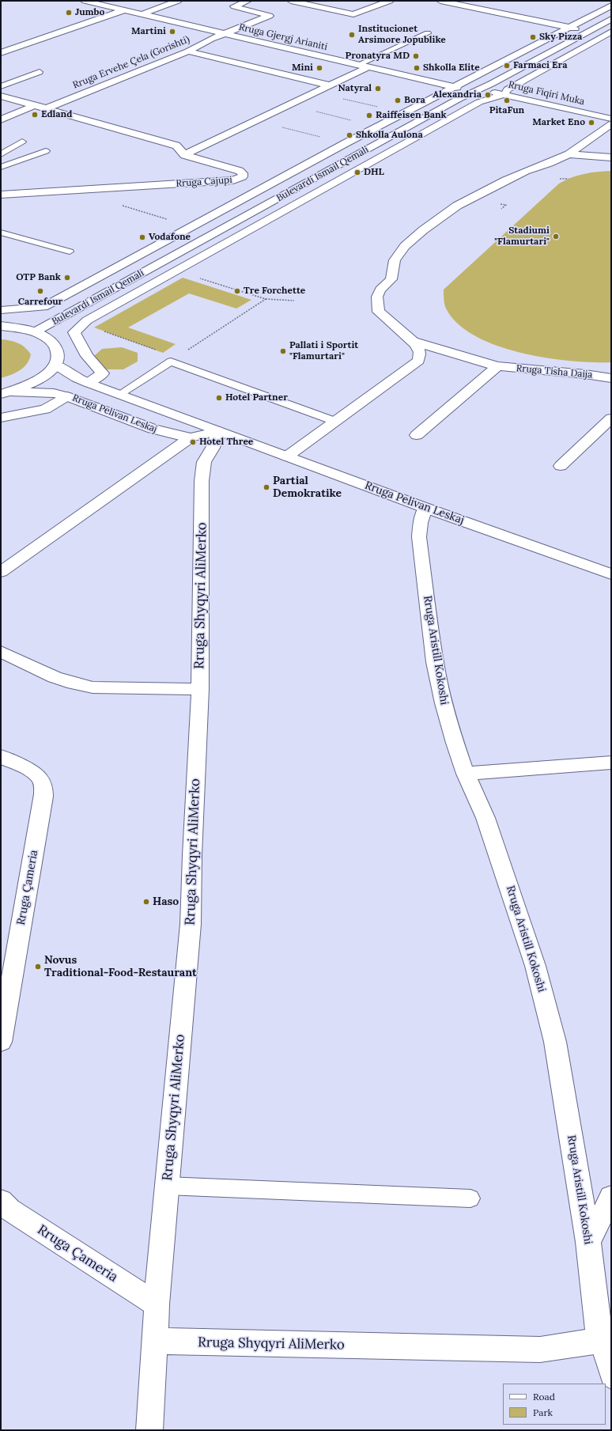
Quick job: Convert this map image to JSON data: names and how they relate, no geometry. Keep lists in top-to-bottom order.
{
  "streets": {
    "street": [
      "Rruga Gjergj Arianiti",
      "Rruga Ervehe Çela (Gorishti)",
      "Rruga Fiqiri Muka",
      "Bulevardi Ismail Qemali",
      "Rruga Cajupi",
      "Rruga Tisha Daija",
      "Rruga Pelivan Leskaj",
      "Rruga Shyqyri AliMerko",
      "Rruga Aristill Kokoshi",
      "Rruga Çameria"
    ]
  },
  "crossings": [
    ["Rruga Gjergj Arianiti", "Rruga Ervehe Çela (Gorishti)"],
    ["Rruga Gjergj Arianiti", "Rruga Fiqiri Muka"],
    ["Rruga Gjergj Arianiti", "Bulevardi Ismail Qemali"],
    ["Rruga Fiqiri Muka", "Bulevardi Ismail Qemali"],
    ["Bulevardi Ismail Qemali", "Rruga Pelivan Leskaj"],
    ["Rruga Pelivan Leskaj", "Rruga Shyqyri AliMerko"],
    ["Rruga Pelivan Leskaj", "Rruga Aristill Kokoshi"],
    ["Rruga Shyqyri AliMerko", "Rruga Aristill Kokoshi"],
    ["Rruga Shyqyri AliMerko", "Rruga Çameria"]
  ],
  "places": [
    "Jumbo",
    "Martini",
    "Institucionet Arsimore Jopublike",
    "Sky Pizza",
    "Pronatyra MD",
    "Farmaci Era",
    "Mini",
    "Shkolla Elite",
    "Natyral",
    "Alexandria",
    "Bora",
    "PitaFun",
    "Edland",
    "Raiffeisen Bank",
    "Market Eno",
    "Shkolla Aulona",
    "DHL",
    "Stadiumi \"Flamurtari\"",
    "Vodafone",
    "OTP Bank",
    "Carrefour",
    "Tre Forchette",
    "Pallati i Sportit \"Flamurtari\"",
    "Hotel Partner",
    "Hotel Three",
    "Partial Demokratike",
    "Haso",
    "Novus Traditional-Food-Restaurant"
  ],
  "legend": ["Road", "Park"]
}
